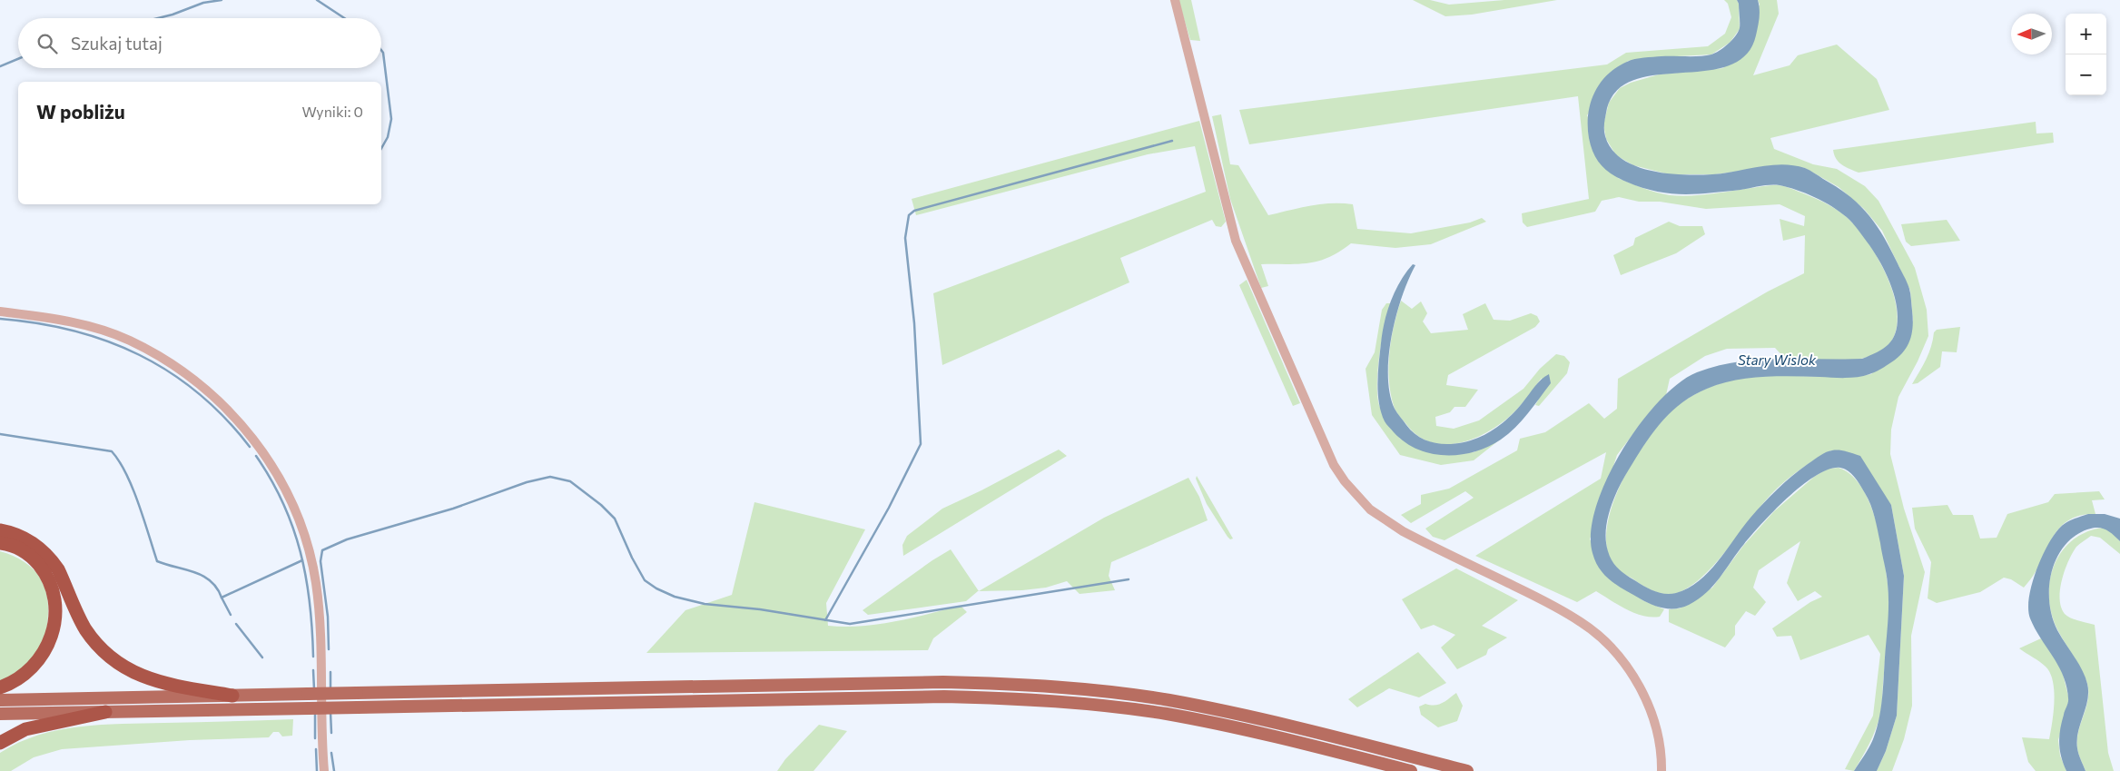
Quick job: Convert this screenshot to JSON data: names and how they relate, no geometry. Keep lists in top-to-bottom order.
{
  "water": ["Stary Wislok"],
  "north": "left",
  "page": {
    "map_buttons": ["+", "−"],
    "search": "Szukaj tutaj",
    "heading": ["W pobliżu", "Wyniki: 0"]
  }
}
